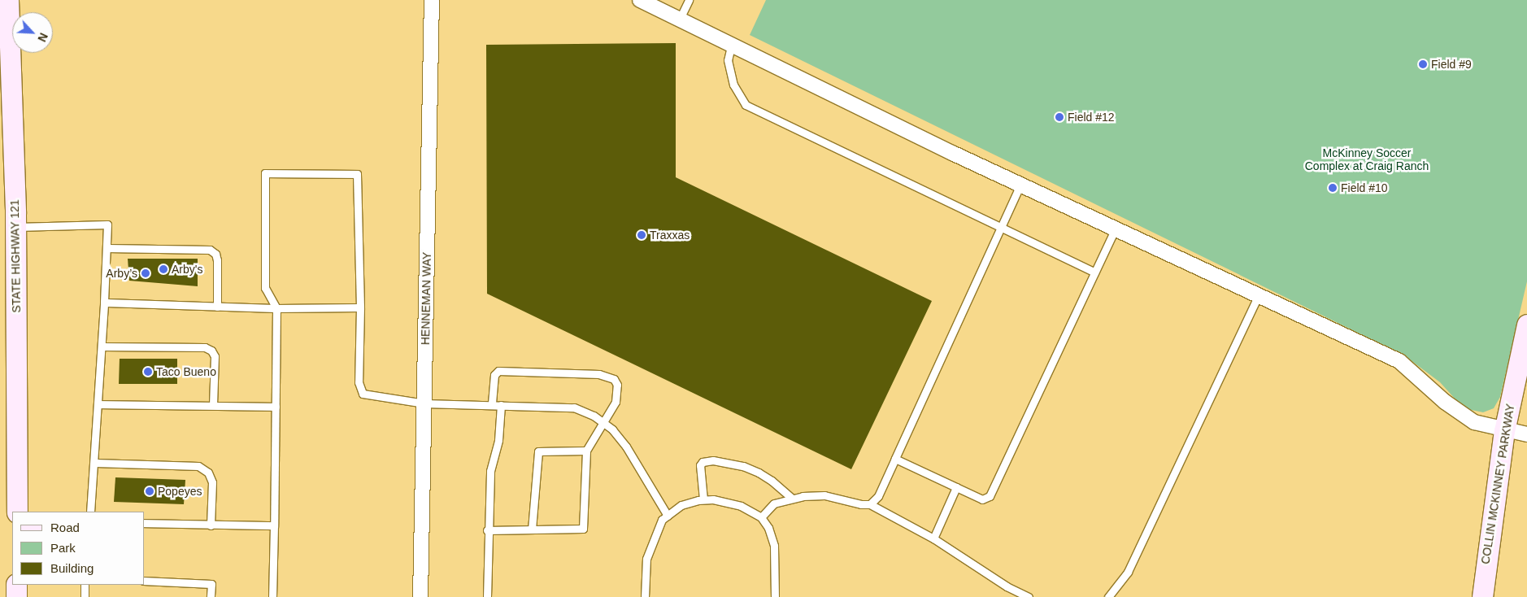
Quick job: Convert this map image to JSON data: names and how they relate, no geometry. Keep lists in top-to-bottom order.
{
  "streets": {
    "main road": ["STATE HIGHWAY 121", "COLLIN MCKINNEY PARKWAY"],
    "street": ["HENNEMAN WAY"]
  },
  "parks": ["McKinney Soccer Complex at Craig Ranch"],
  "places": [
    "Field #9",
    "Field #12",
    "Field #10",
    "Traxxas",
    "Arby's",
    "Arby’s",
    "Taco Bueno",
    "Popeyes"
  ],
  "legend": ["Road", "Park", "Building"],
  "north": "bottom right"
}
